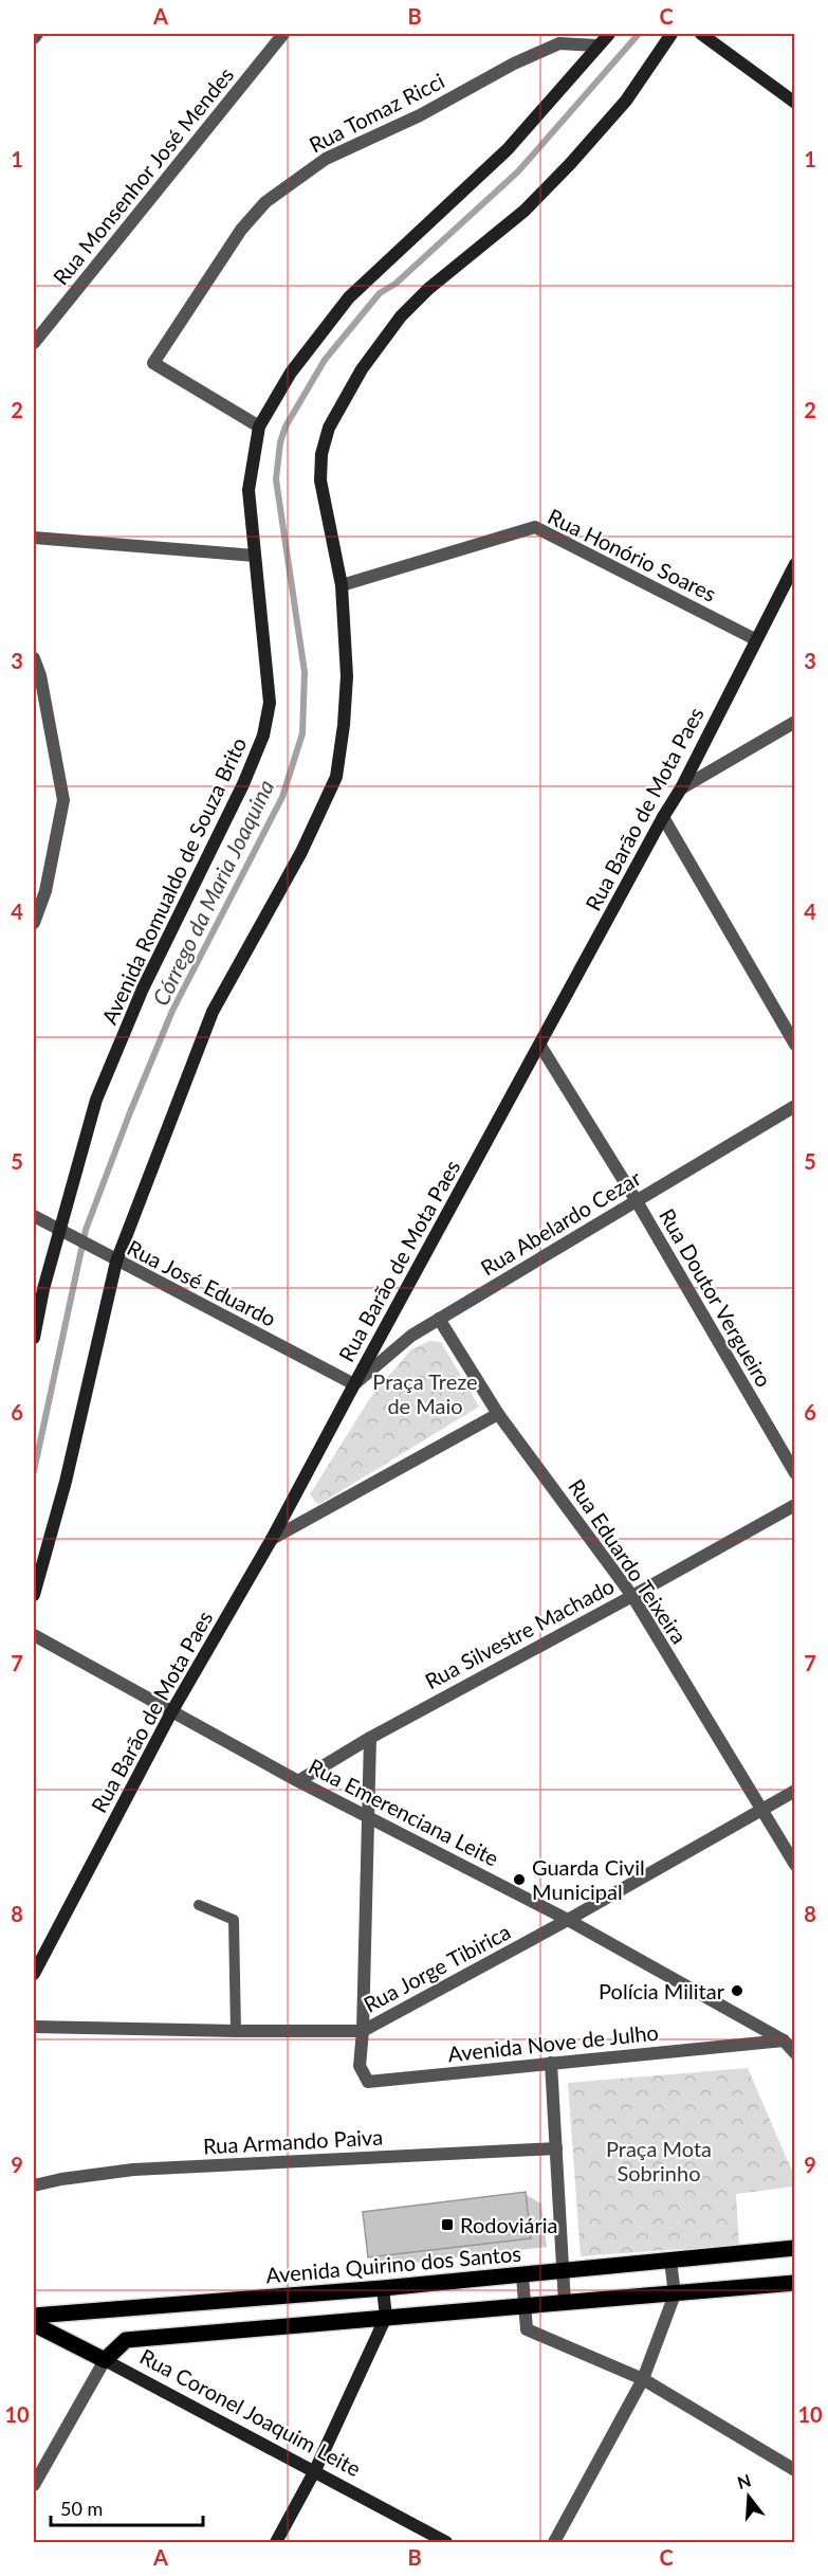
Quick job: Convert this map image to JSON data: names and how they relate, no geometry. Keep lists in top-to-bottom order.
{
  "streets": {
    "main road": [
      "Rua Barão de Mota Paes",
      "Avenida Romualdo de Souza Brito",
      "Avenida Quirino dos Santos",
      "Rua Coronel Joaquim Leite"
    ],
    "street": [
      "Rua Tomaz Ricci",
      "Rua Monsenhor José Mendes",
      "Rua Honório Soares",
      "Rua Abelardo Cezar",
      "Rua José Eduardo",
      "Rua Doutor Vergueiro",
      "Rua Eduardo Teixeira",
      "Rua Silvestre Machado",
      "Rua Emerenciana Leite",
      "Rua Jorge Tibirica",
      "Avenida Nove de Julho",
      "Rua Armando Paiva"
    ]
  },
  "crossings": [
    ["Rua Tomaz Ricci", "Avenida Romualdo de Souza Brito"],
    ["Rua Honório Soares", "Rua Barão de Mota Paes"],
    ["Rua Barão de Mota Paes", "Rua Abelardo Cezar"],
    ["Rua Barão de Mota Paes", "Rua José Eduardo"],
    ["Rua Barão de Mota Paes", "Rua Doutor Vergueiro"],
    ["Rua Barão de Mota Paes", "Rua Emerenciana Leite"],
    ["Avenida Romualdo de Souza Brito", "Rua José Eduardo"],
    ["Rua Abelardo Cezar", "Rua José Eduardo"],
    ["Rua Abelardo Cezar", "Rua Doutor Vergueiro"],
    ["Rua Abelardo Cezar", "Rua Eduardo Teixeira"],
    ["Rua Eduardo Teixeira", "Rua Silvestre Machado"],
    ["Rua Eduardo Teixeira", "Rua Jorge Tibirica"],
    ["Rua Silvestre Machado", "Rua Emerenciana Leite"],
    ["Rua Emerenciana Leite", "Rua Jorge Tibirica"],
    ["Rua Emerenciana Leite", "Avenida Nove de Julho"],
    ["Rua Jorge Tibirica", "Avenida Nove de Julho"]
  ],
  "water": ["Córrego da Maria Joaquina"],
  "parks": ["Praça Treze de Maio", "Praça Mota Sobrinho"],
  "places": {
    "other": ["Guarda Civil Municipal", "Polícia Militar"],
    "transit": ["Rodoviária"]
  },
  "scale_bar": "50 m",
  "north": "top",
  "grid": {
    "columns": ["A", "B", "C"],
    "rows": [
      "1",
      "2",
      "3",
      "4",
      "5",
      "6",
      "7",
      "8",
      "9",
      "10"
    ]
  }
}
